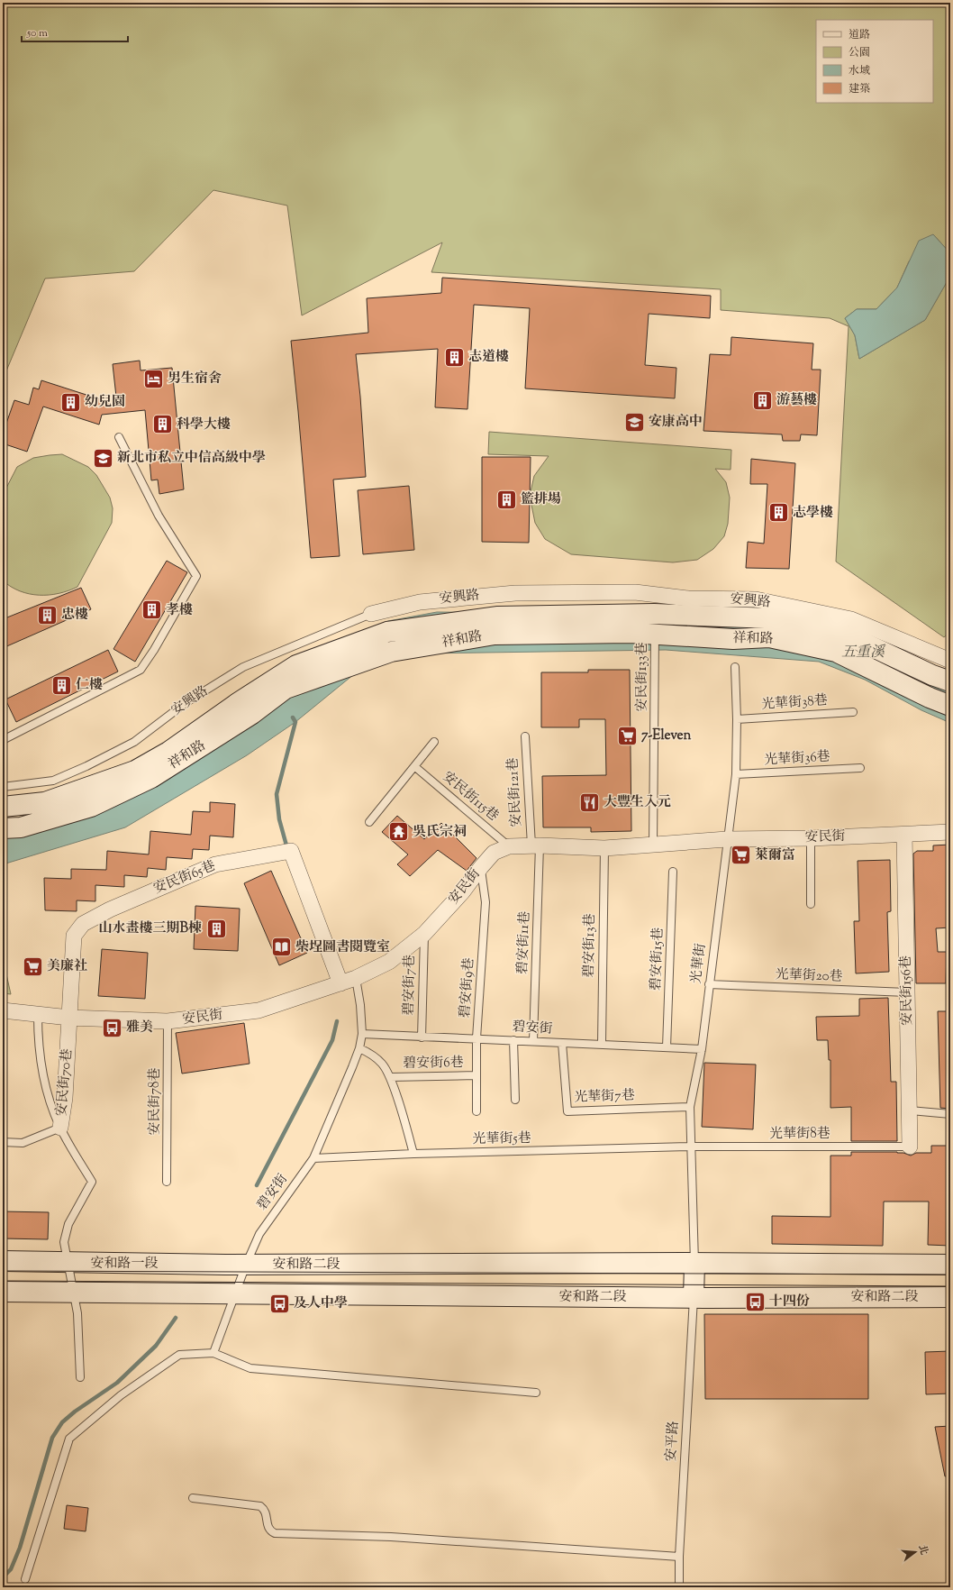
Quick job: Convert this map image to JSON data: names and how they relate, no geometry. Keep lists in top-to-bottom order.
{
  "streets": {
    "main road": ["祥和路", "安和路一段", "安和路二段"],
    "street": [
      "安興路",
      "安民街",
      "安民街65巷",
      "安民街156巷",
      "安民街70巷"
    ],
    "lane": [
      "安民街133巷",
      "光華街38巷",
      "光華街36巷",
      "安民街121巷",
      "安民街115巷",
      "碧安街11巷",
      "碧安街13巷",
      "碧安街15巷",
      "光華街",
      "光華街20巷",
      "碧安街7巷",
      "碧安街9巷",
      "碧安街",
      "碧安街6巷",
      "光華街7巷",
      "安民街78巷",
      "光華街8巷",
      "光華街5巷",
      "安平路"
    ]
  },
  "crossings": [
    ["安興路", "祥和路"],
    ["安興路", "安民街133巷"],
    ["祥和路", "安民街133巷"],
    ["安民街133巷", "安民街"],
    ["光華街38巷", "光華街"],
    ["光華街36巷", "光華街"],
    ["安民街121巷", "安民街"],
    ["安民街121巷", "碧安街11巷"],
    ["安民街115巷", "安民街"],
    ["安民街", "安民街65巷"],
    ["安民街", "碧安街11巷"],
    ["安民街", "碧安街13巷"],
    ["安民街", "光華街"],
    ["安民街", "碧安街7巷"],
    ["安民街", "碧安街9巷"],
    ["安民街", "安民街156巷"],
    ["安民街", "碧安街"],
    ["安民街", "安民街70巷"],
    ["安民街", "安民街78巷"],
    ["安民街65巷", "安民街70巷"],
    ["碧安街11巷", "碧安街"],
    ["碧安街13巷", "碧安街"],
    ["碧安街15巷", "碧安街"],
    ["光華街", "光華街20巷"],
    ["光華街", "碧安街"],
    ["光華街", "光華街7巷"],
    ["光華街", "光華街8巷"],
    ["光華街", "光華街5巷"],
    ["光華街", "安和路二段"],
    ["光華街20巷", "安民街156巷"],
    ["碧安街7巷", "碧安街"],
    ["碧安街9巷", "碧安街"],
    ["碧安街9巷", "碧安街6巷"],
    ["安民街156巷", "光華街8巷"],
    ["碧安街", "光華街7巷"],
    ["碧安街", "光華街5巷"],
    ["碧安街", "安和路一段"],
    ["碧安街", "安和路二段"],
    ["安民街70巷", "安和路一段"],
    ["光華街8巷", "光華街5巷"],
    ["安和路一段", "安和路二段"],
    ["安和路二段", "安平路"]
  ],
  "water": ["五重溪"],
  "places": {
    "building": [
      "志道樓",
      "游藝樓",
      "幼兒園",
      "科學大樓",
      "籃排場",
      "志學樓",
      "孝樓",
      "忠樓",
      "仁樓",
      "山水畫樓三期B棟"
    ],
    "hotel": ["男生宿舍"],
    "school or university": ["安康高中", "新北市私立中信高級中學"],
    "supermarket": ["7-Eleven", "萊爾富", "美廉社"],
    "restaurant": ["大豐生入元"],
    "temple": ["吳氏宗祠"],
    "library": ["柴埕圖書閱覽室"],
    "bus stop": ["雅美", "十四份", "及人中學"]
  },
  "legend": [
    "道路",
    "公園",
    "水域",
    "建築"
  ],
  "scale_bar": "50 m",
  "north": "right"
}
